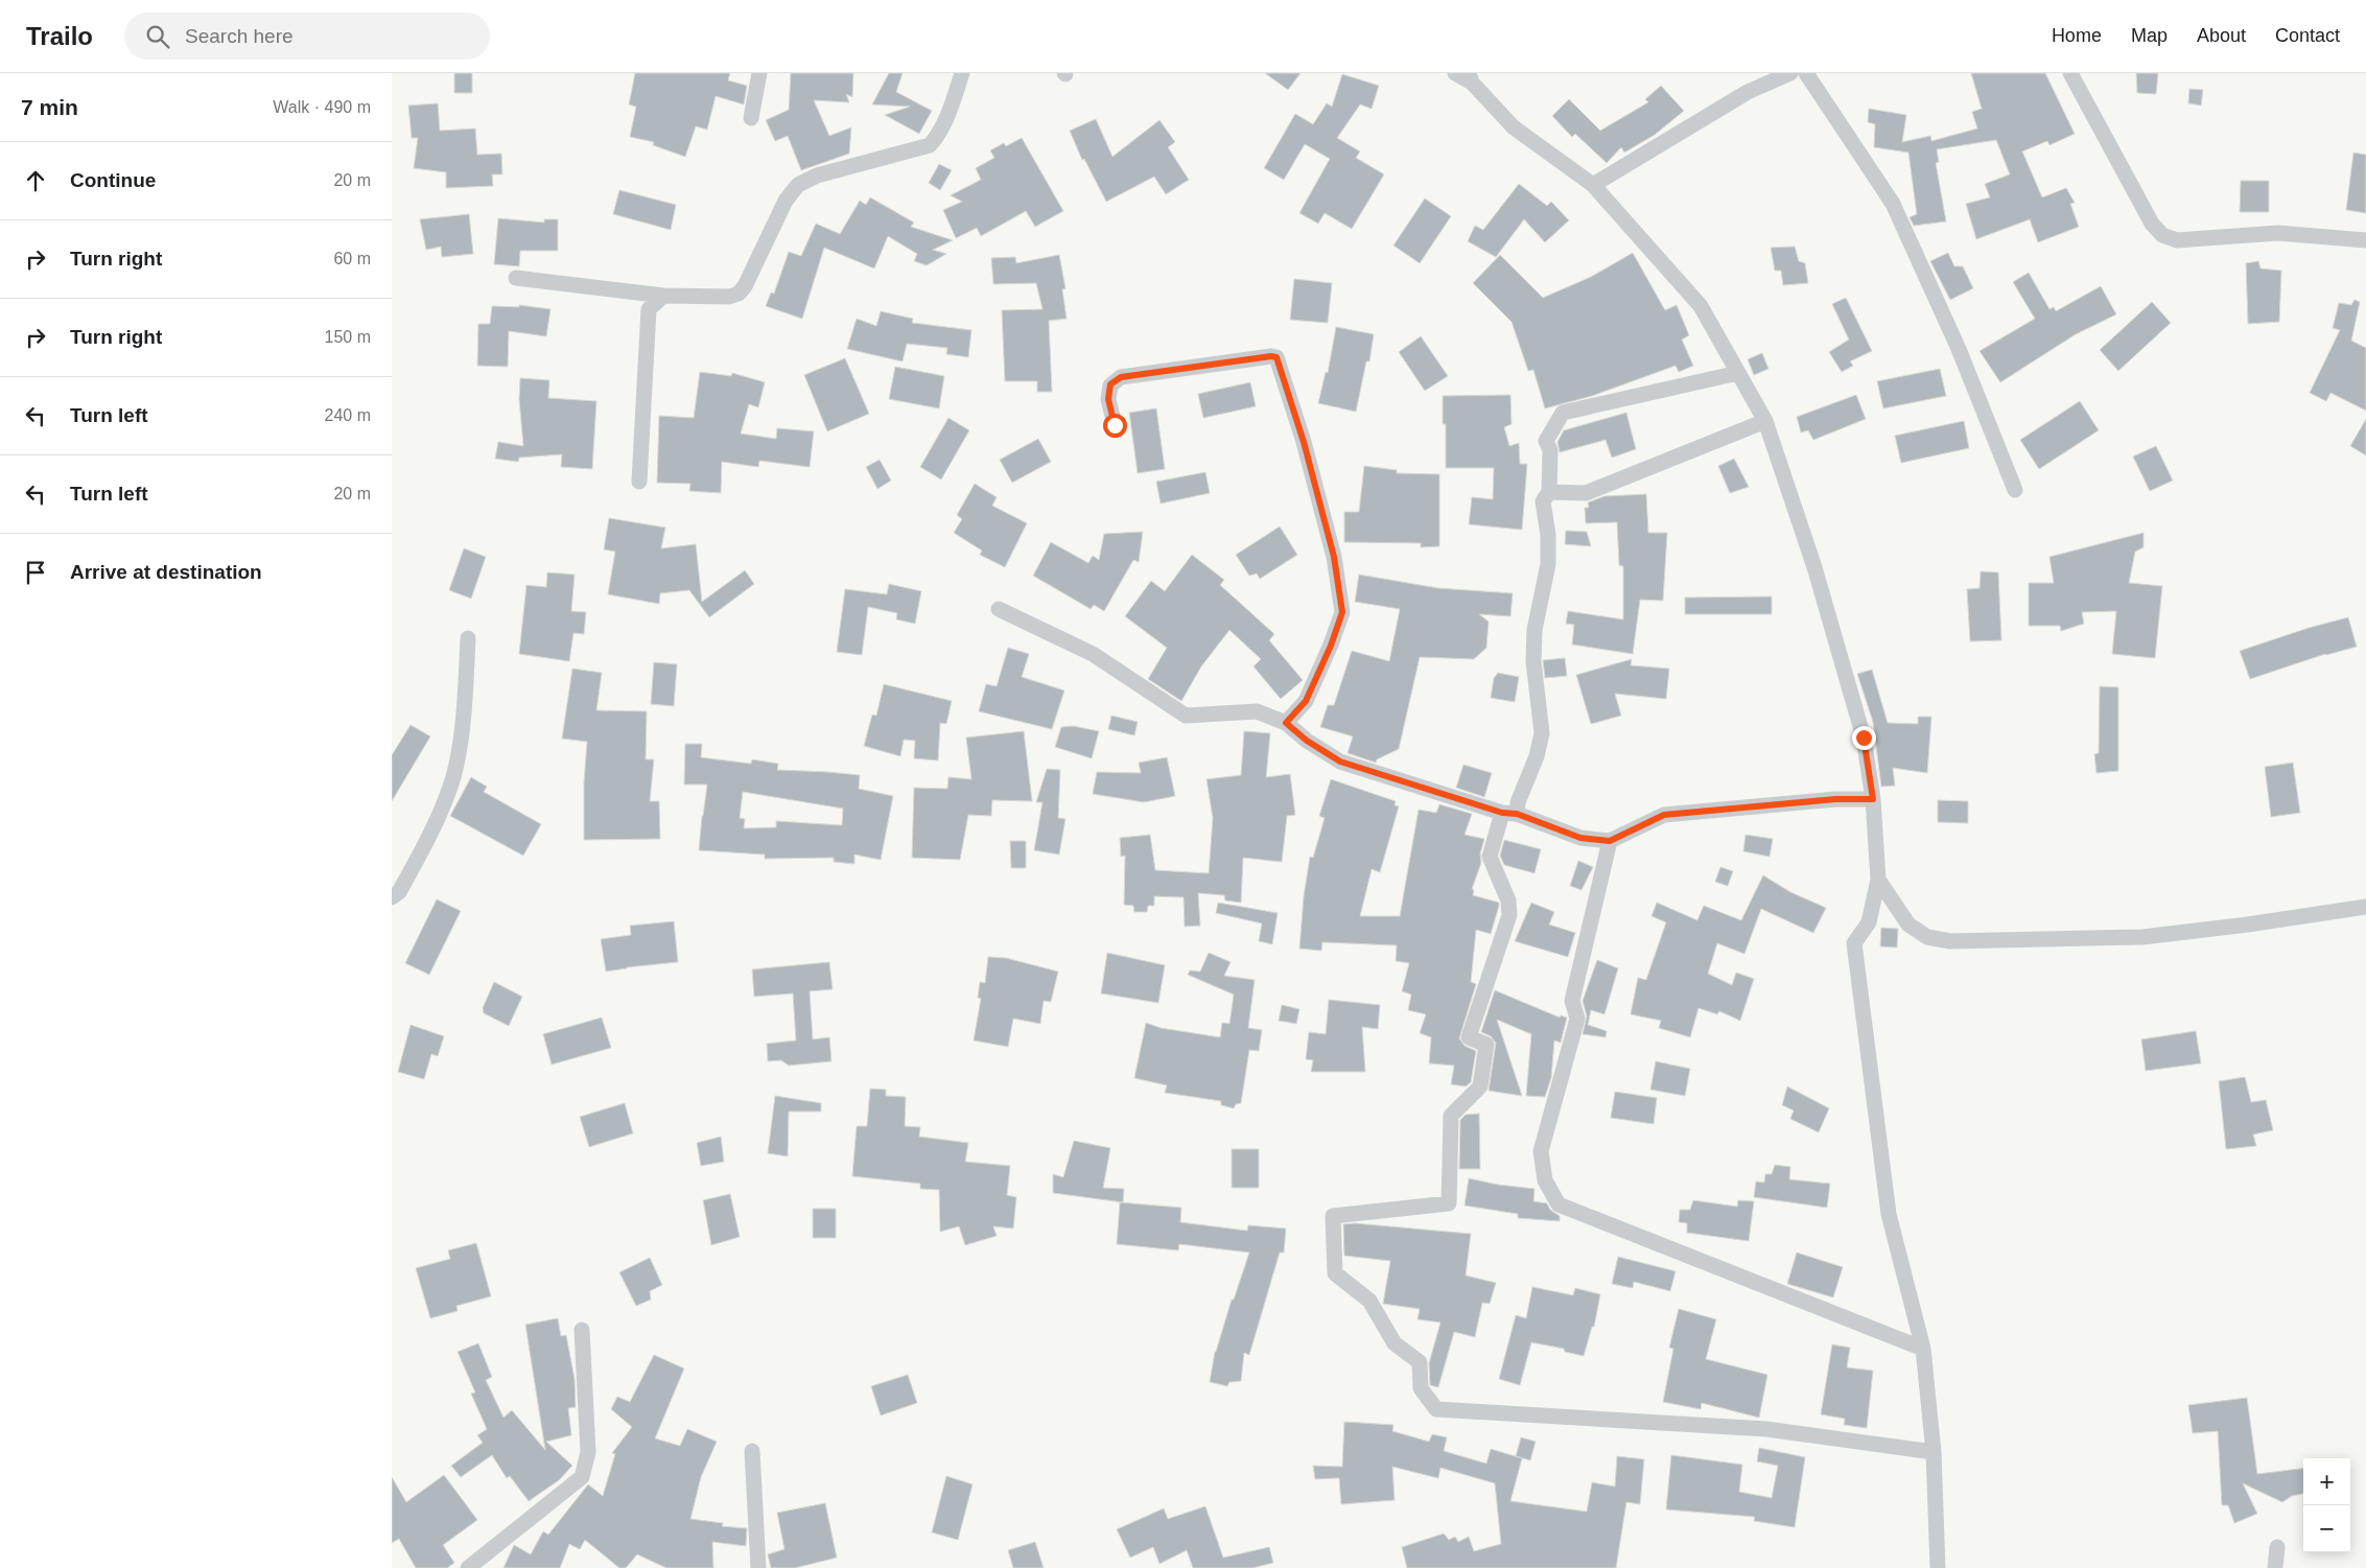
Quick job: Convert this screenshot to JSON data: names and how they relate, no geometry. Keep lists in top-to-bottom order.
{
  "page": {
    "header": "Trailo",
    "search": "Search here",
    "nav": [
      "Home",
      "Map",
      "About",
      "Contact"
    ],
    "heading": ["7 min", "Walk · 490 m"],
    "list": [
      ["Continue", "20 m"],
      ["Turn right", "60 m"],
      ["Turn right", "150 m"],
      ["Turn left", "240 m"],
      ["Turn left", "20 m"],
      "Arrive at destination"
    ],
    "map_buttons": ["+", "−"]
  }
}
